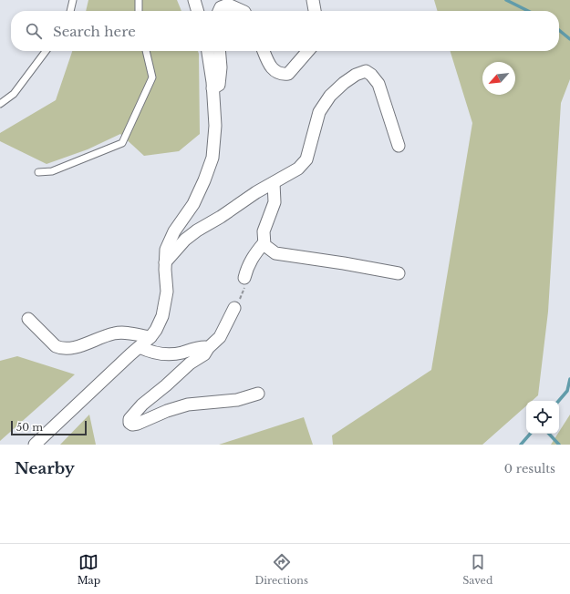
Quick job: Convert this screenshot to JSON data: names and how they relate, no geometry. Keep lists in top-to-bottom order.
{
  "scale_bar": "50 m",
  "north": "bottom left",
  "page": {
    "search": "Search here",
    "scale": "50 m",
    "heading": ["Nearby", "0 results"],
    "nav": ["Map", "Directions", "Saved"]
  }
}
